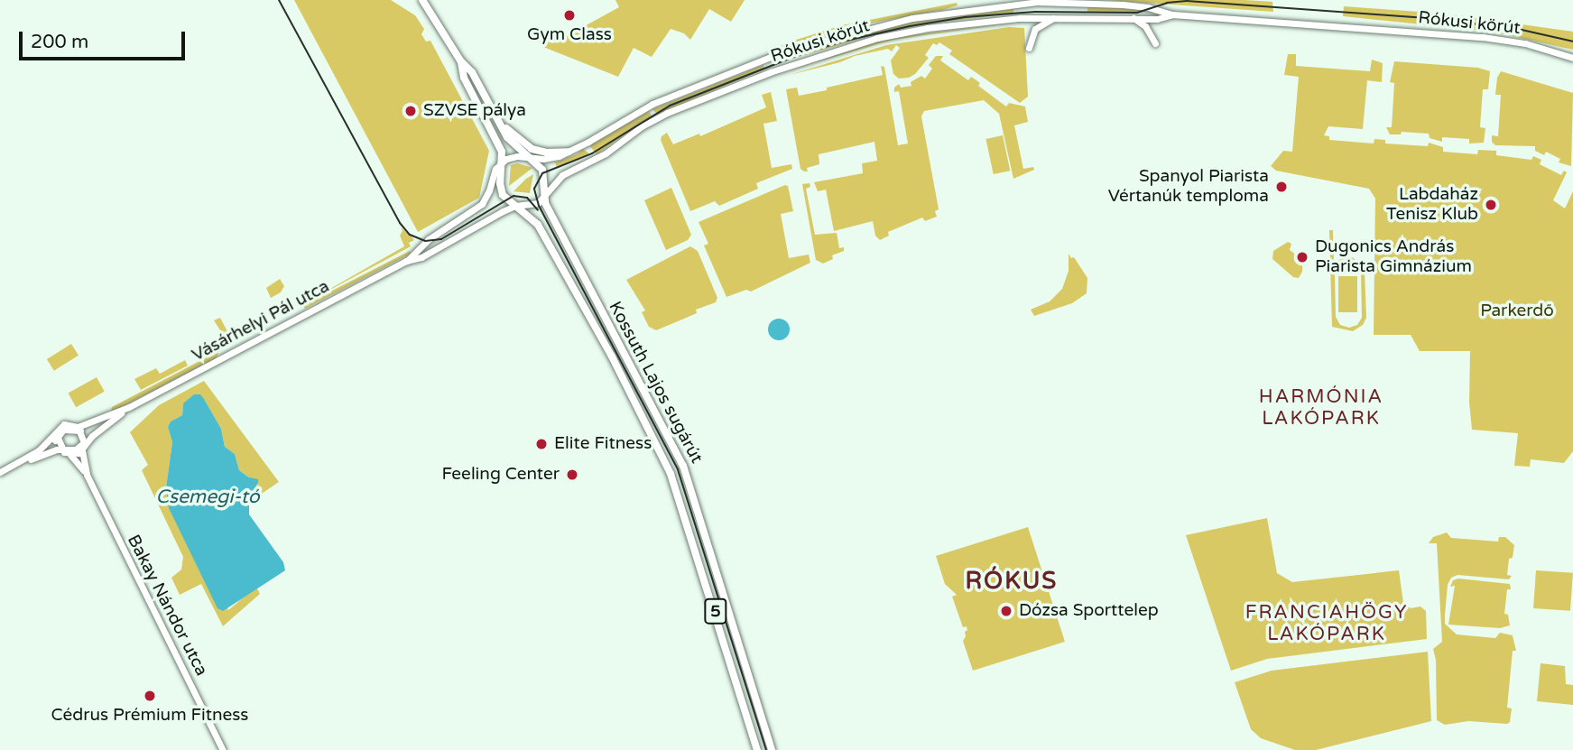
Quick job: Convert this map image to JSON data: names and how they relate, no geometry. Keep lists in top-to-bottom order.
{
  "streets": {
    "main road": [
      "Rókusi körút",
      "Vásárhelyi Pál utca",
      "Kossuth Lajos sugárút",
      "Bakay Nándor utca",
      "5"
    ]
  },
  "crossings": [
    ["Rókusi körút", "Vásárhelyi Pál utca"],
    ["Rókusi körút", "Kossuth Lajos sugárút"],
    ["Vásárhelyi Pál utca", "Kossuth Lajos sugárút"],
    ["Vásárhelyi Pál utca", "Bakay Nándor utca"]
  ],
  "districts": ["HARMÓNIA LAKÓPARK", "RÓKUS", "FRANCIAHÖGY LAKÓPARK"],
  "water": ["Csemegi-tó"],
  "parks": ["Parkerdő"],
  "places": [
    "Gym Class",
    "SZVSE pálya",
    "Spanyol Piarista Vértanúk temploma",
    "Labdaház Tenisz Klub",
    "Dugonics András Piarista Gimnázium",
    "Elite Fitness",
    "Feeling Center",
    "Dózsa Sporttelep",
    "Cédrus Prémium Fitness"
  ],
  "scale_bar": "200 m"
}
